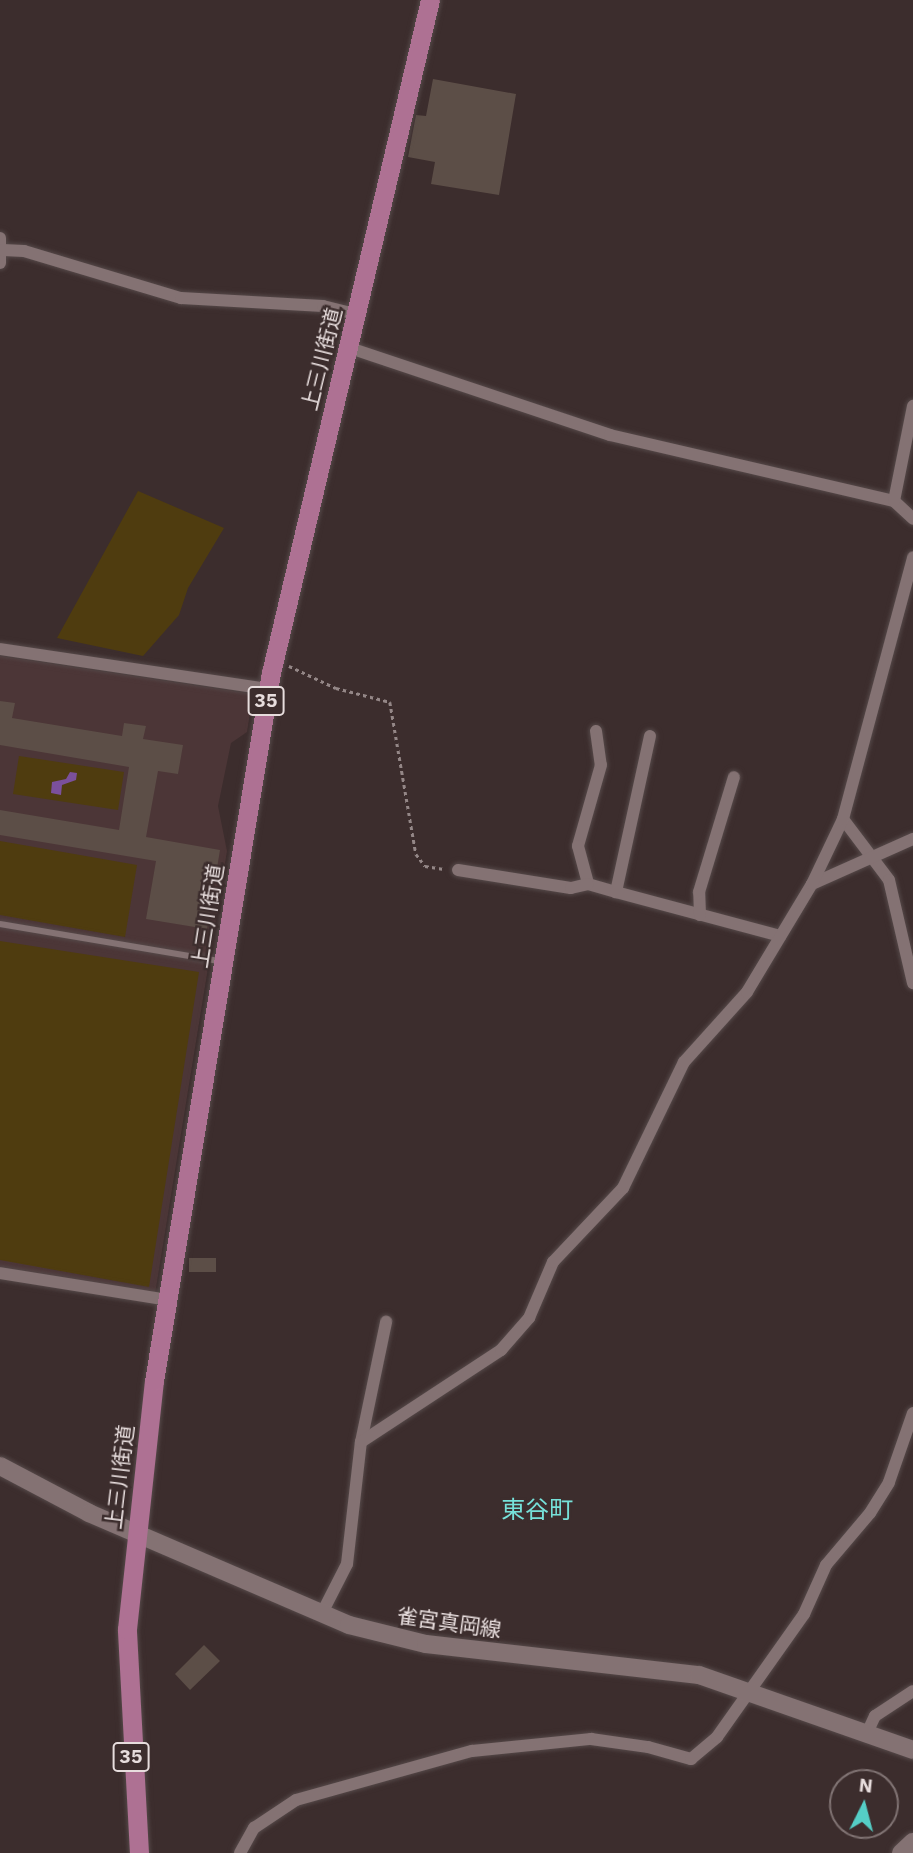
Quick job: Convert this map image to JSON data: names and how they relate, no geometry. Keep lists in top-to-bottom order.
{
  "streets": {
    "main road": ["上三川街道", "35", "雀宮真岡線"]
  },
  "crossings": [
    ["上三川街道", "雀宮真岡線"]
  ],
  "districts": ["東谷町"],
  "north": "top"
}
